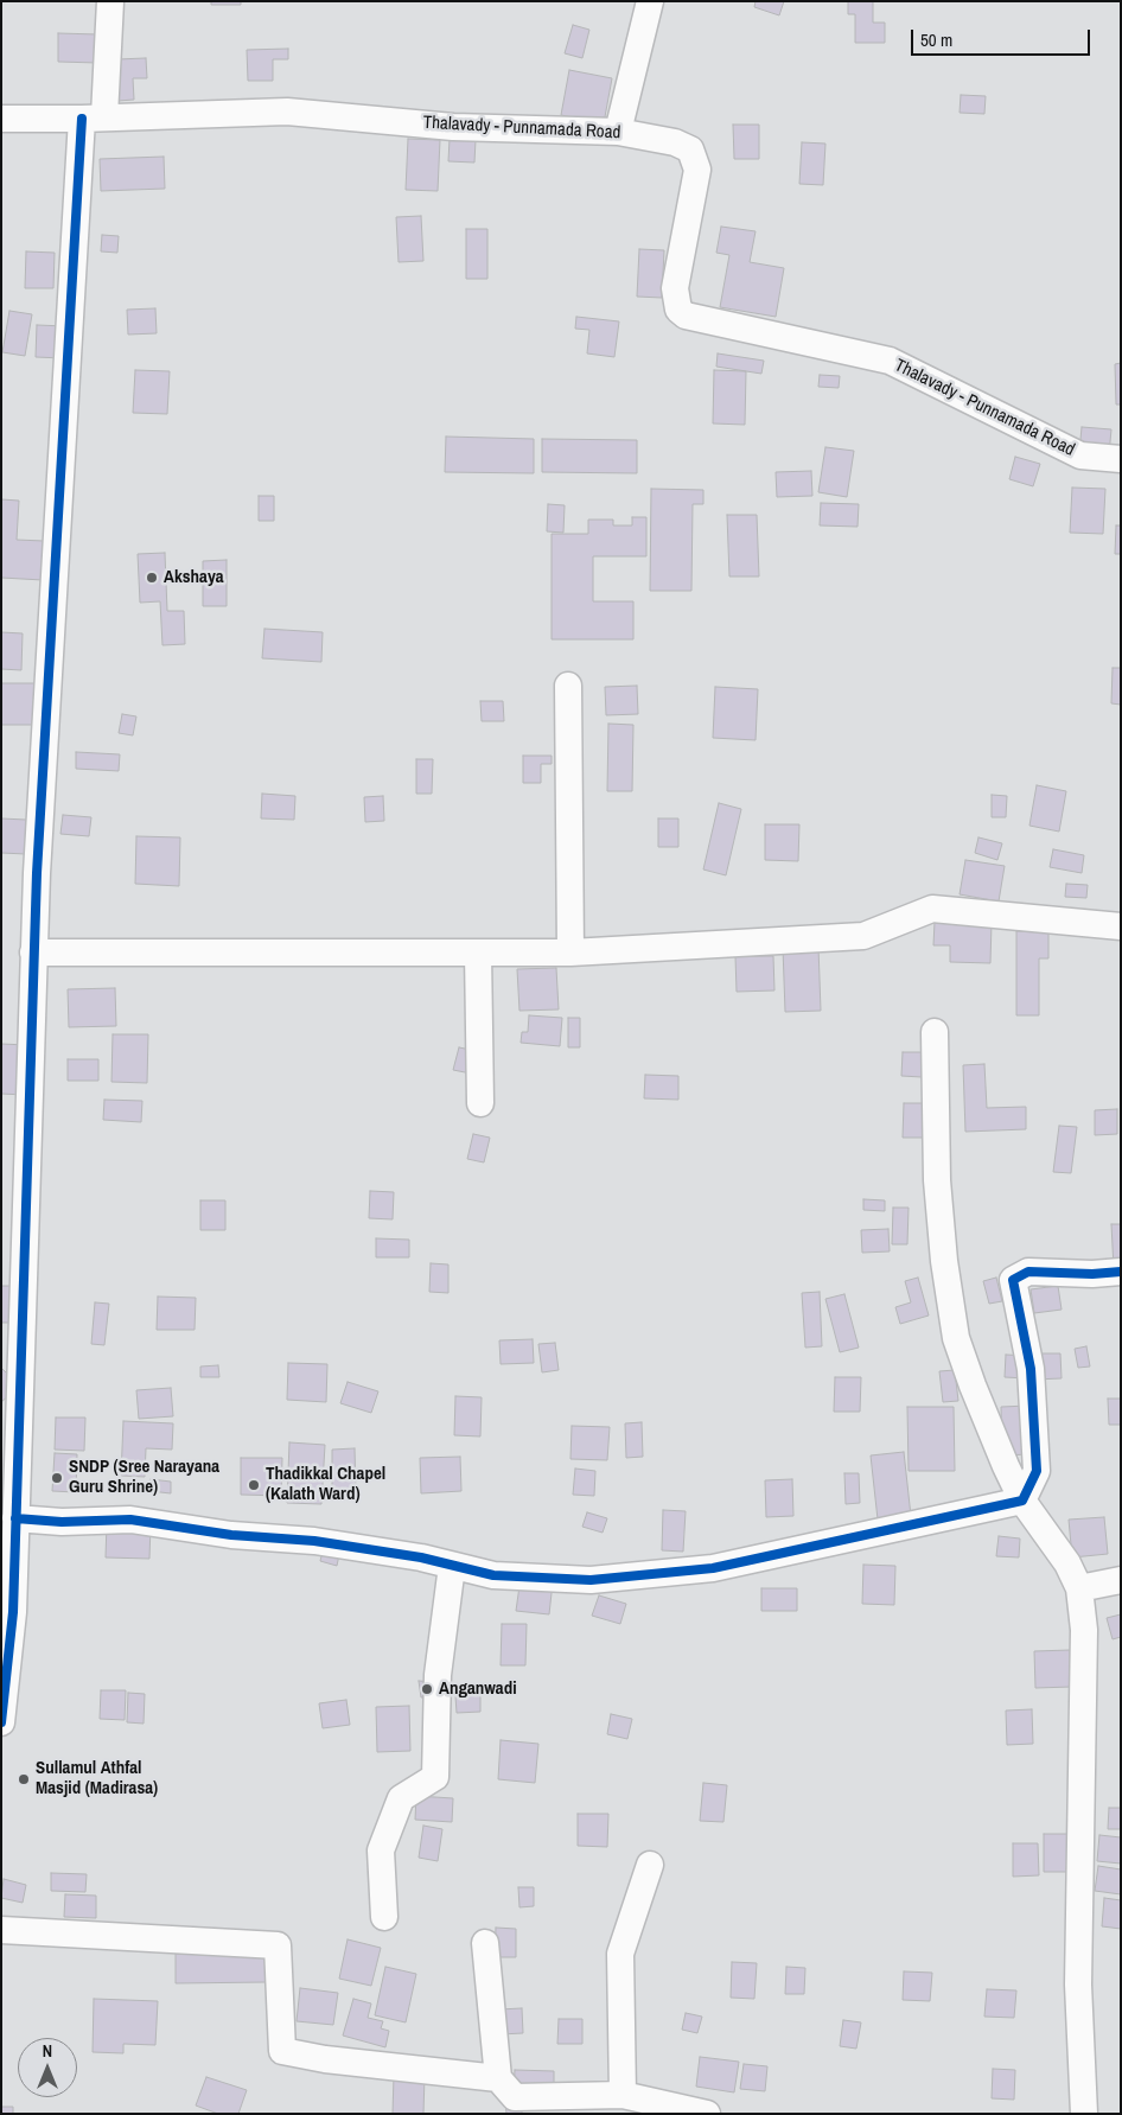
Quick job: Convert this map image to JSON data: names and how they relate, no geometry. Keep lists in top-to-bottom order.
{
  "streets": {
    "street": ["Thalavady - Punnamada Road"]
  },
  "places": [
    "Akshaya",
    "SNDP (Sree Narayana Guru Shrine)",
    "Thadikkal Chapel (Kalath Ward)",
    "Anganwadi",
    "Sullamul Athfal Masjid (Madirasa)"
  ],
  "scale_bar": "50 m",
  "north": "top"
}
